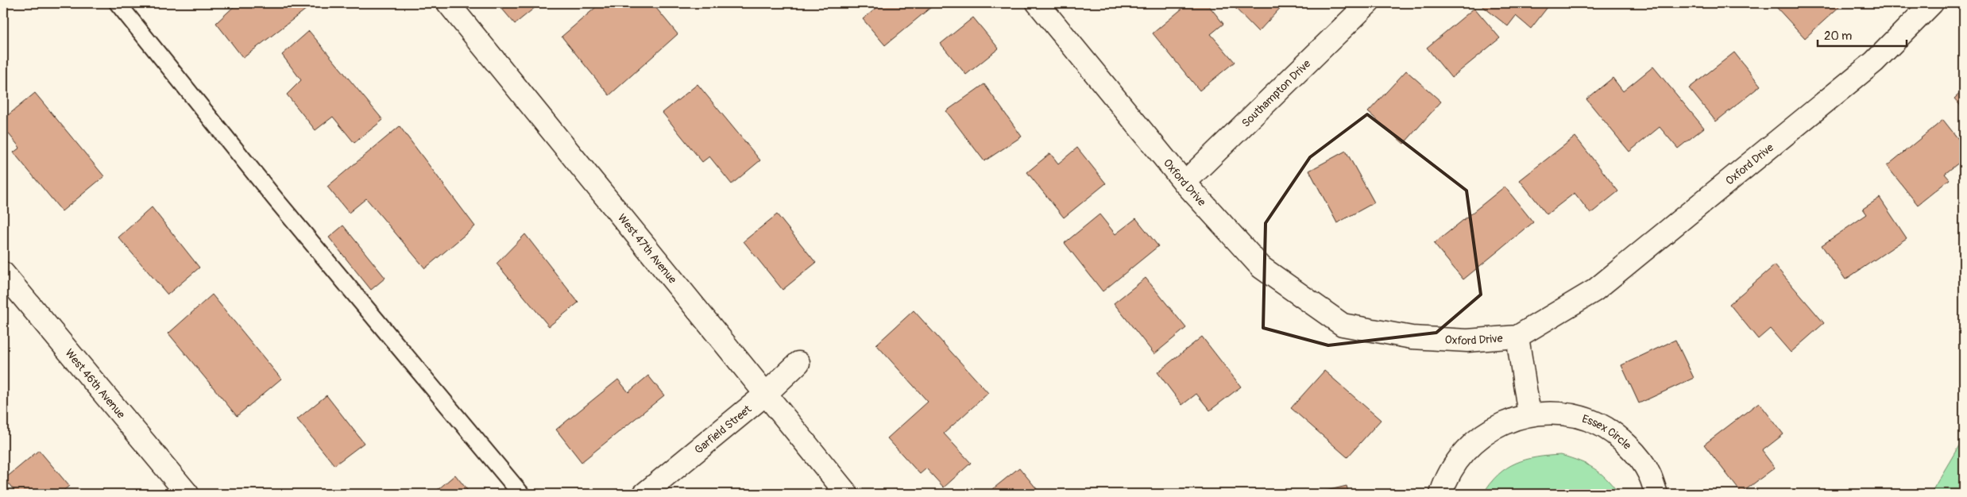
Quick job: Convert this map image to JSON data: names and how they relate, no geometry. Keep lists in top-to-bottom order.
{
  "streets": {
    "street": [
      "Southampton Drive",
      "Oxford Drive",
      "West 47th Avenue",
      "West 46th Avenue",
      "Garfield Street",
      "Essex Circle"
    ]
  },
  "crossings": [
    ["Southampton Drive", "Oxford Drive"],
    ["West 47th Avenue", "Garfield Street"]
  ],
  "scale_bar": "20 m"
}
